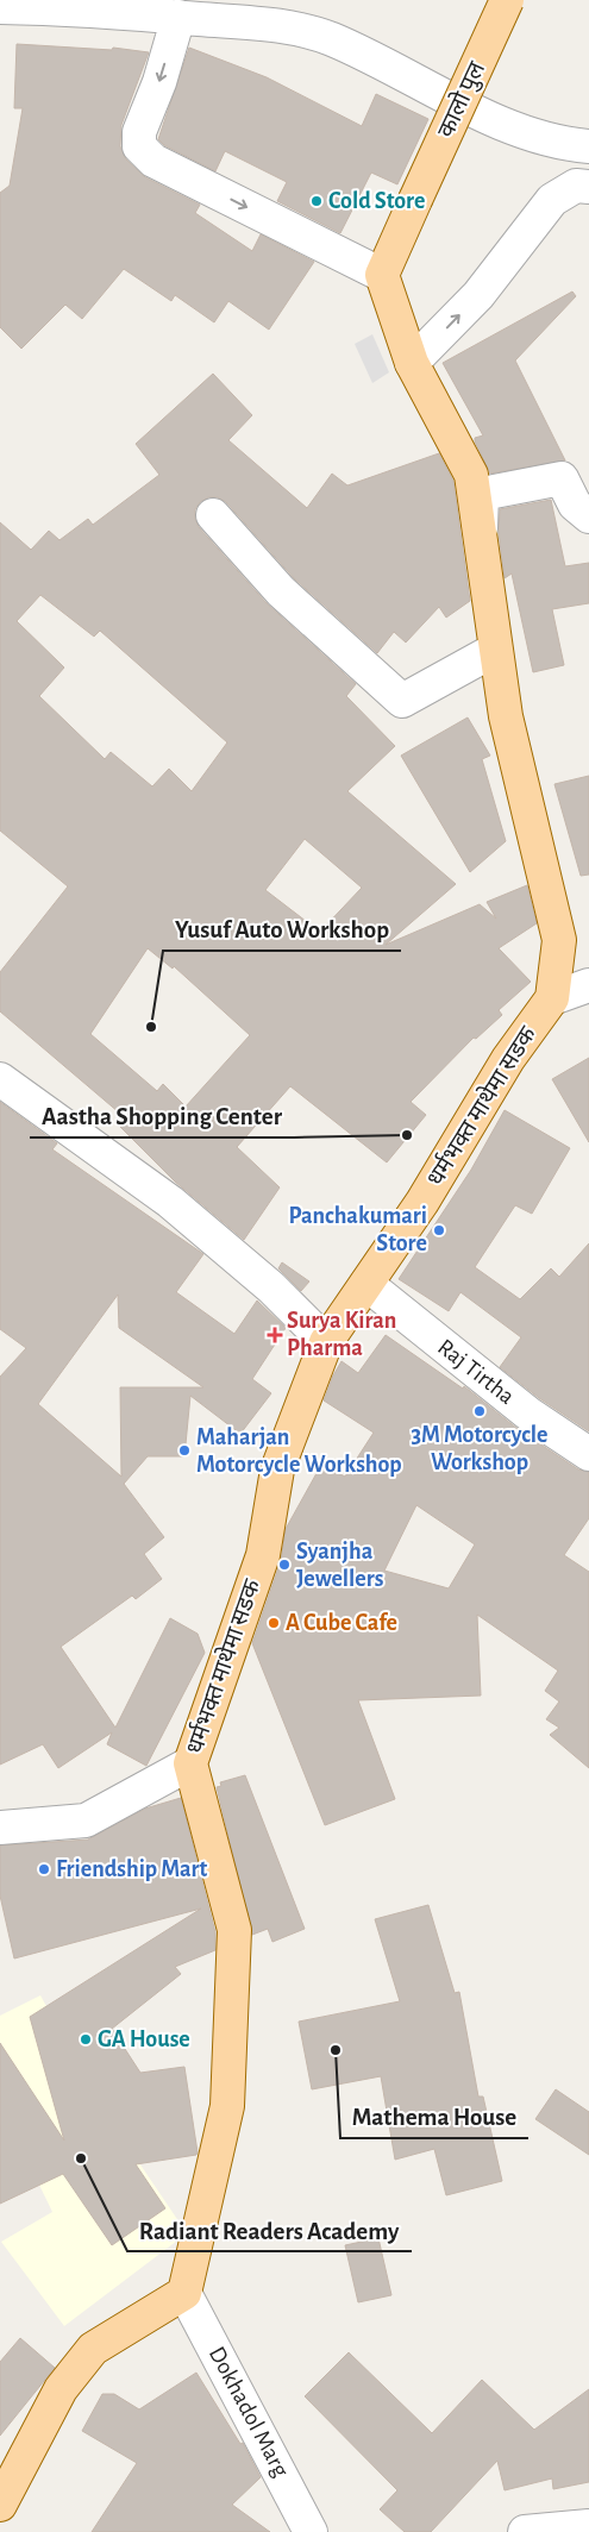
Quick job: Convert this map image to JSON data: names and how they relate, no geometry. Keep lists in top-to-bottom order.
{
  "streets": {
    "main road": ["कालो पुल", "धर्मभक्त माथेमा सडक"],
    "street": ["Raj Tirtha", "Dokhadol Marg"]
  },
  "crossings": [
    ["धर्मभक्त माथेमा सडक", "Raj Tirtha"],
    ["धर्मभक्त माथेमा सडक", "Dokhadol Marg"]
  ],
  "places": {
    "other": [
      "Cold Store",
      "Yusuf Auto Workshop",
      "Aastha Shopping Center",
      "Panchakumari Store",
      "3M Motorcycle Workshop",
      "Maharjan Motorcycle Workshop",
      "Syanjha Jewellers",
      "A Cube Cafe",
      "Friendship Mart",
      "GA House",
      "Mathema House",
      "Radiant Readers Academy"
    ],
    "health": ["Surya Kiran Pharma"]
  }
}
